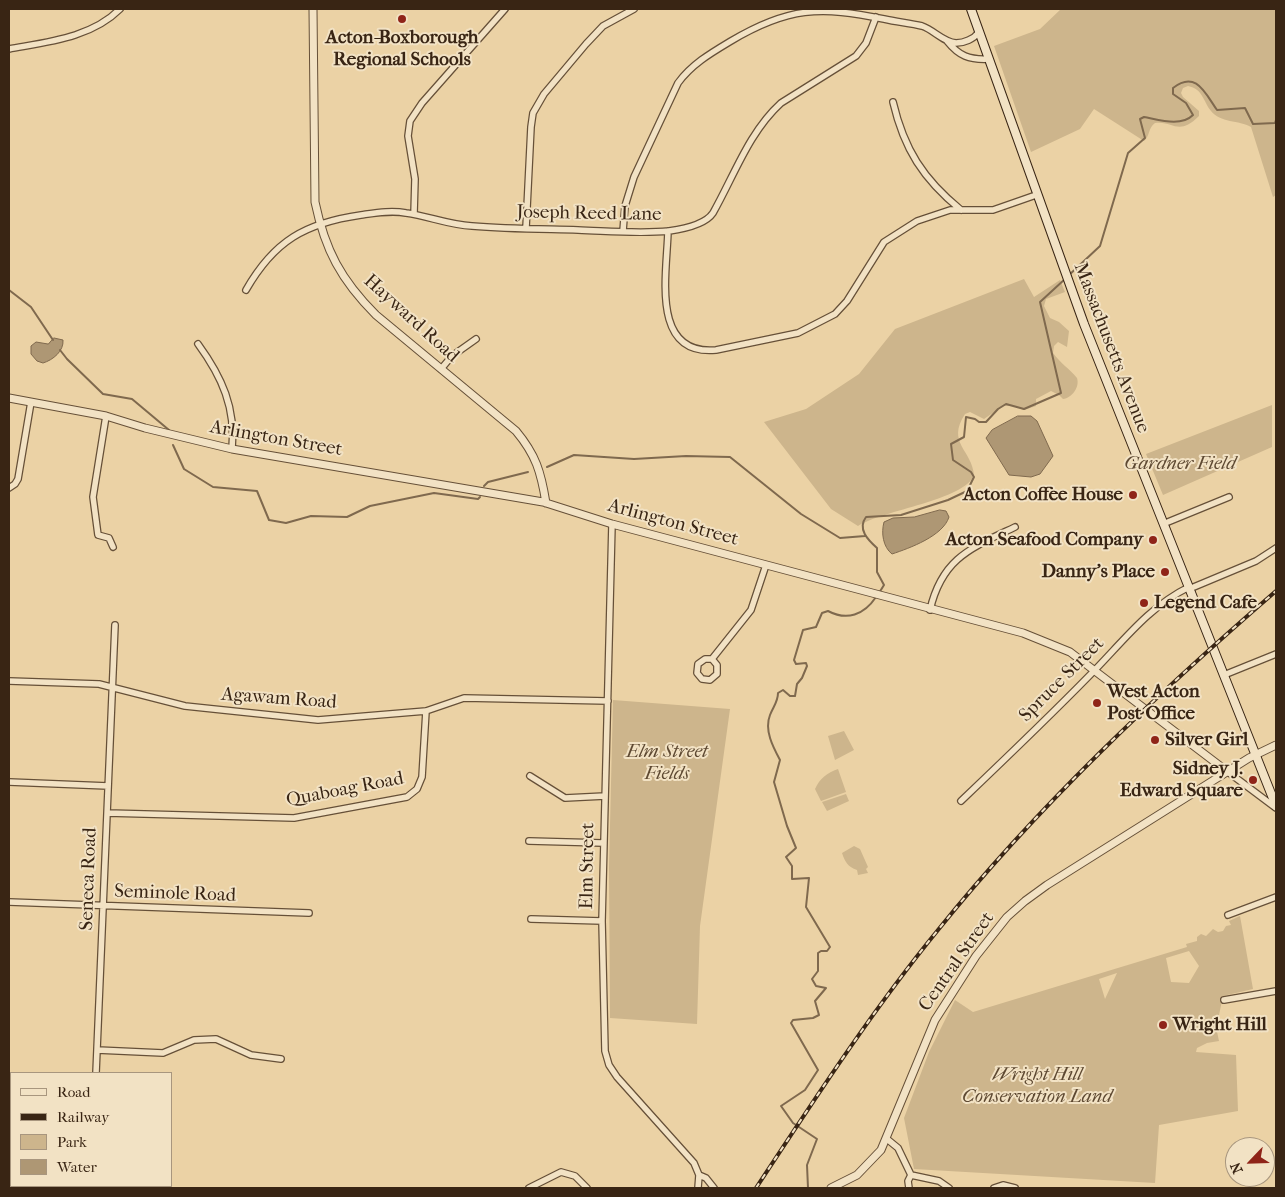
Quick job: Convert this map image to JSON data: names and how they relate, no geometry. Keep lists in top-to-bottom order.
{
  "streets": {
    "main road": ["Massachusetts Avenue"],
    "street": [
      "Joseph Reed Lane",
      "Hayward Road",
      "Arlington Street",
      "Spruce Street",
      "Agawam Road",
      "Quaboag Road",
      "Elm Street",
      "Seneca Road",
      "Seminole Road",
      "Central Street"
    ]
  },
  "crossings": [
    ["Joseph Reed Lane", "Hayward Road"],
    ["Hayward Road", "Arlington Street"],
    ["Massachusetts Avenue", "Arlington Street"],
    ["Massachusetts Avenue", "Spruce Street"],
    ["Massachusetts Avenue", "Central Street"],
    ["Arlington Street", "Spruce Street"],
    ["Arlington Street", "Elm Street"],
    ["Arlington Street", "Central Street"],
    ["Agawam Road", "Quaboag Road"],
    ["Agawam Road", "Elm Street"],
    ["Agawam Road", "Seneca Road"],
    ["Quaboag Road", "Seneca Road"],
    ["Seneca Road", "Seminole Road"]
  ],
  "parks": ["Gardner Field", "Elm Street Fields", "Wright Hill Conservation Land"],
  "places": [
    "Acton-Boxborough Regional Schools",
    "Acton Coffee House",
    "Acton Seafood Company",
    "Danny's Place",
    "Legend Cafe",
    "West Acton Post Office",
    "Silver Girl",
    "Sidney J. Edward Square",
    "Wright Hill"
  ],
  "legend": [
    "Road",
    "Railway",
    "Park",
    "Water"
  ],
  "north": "bottom left"
}
